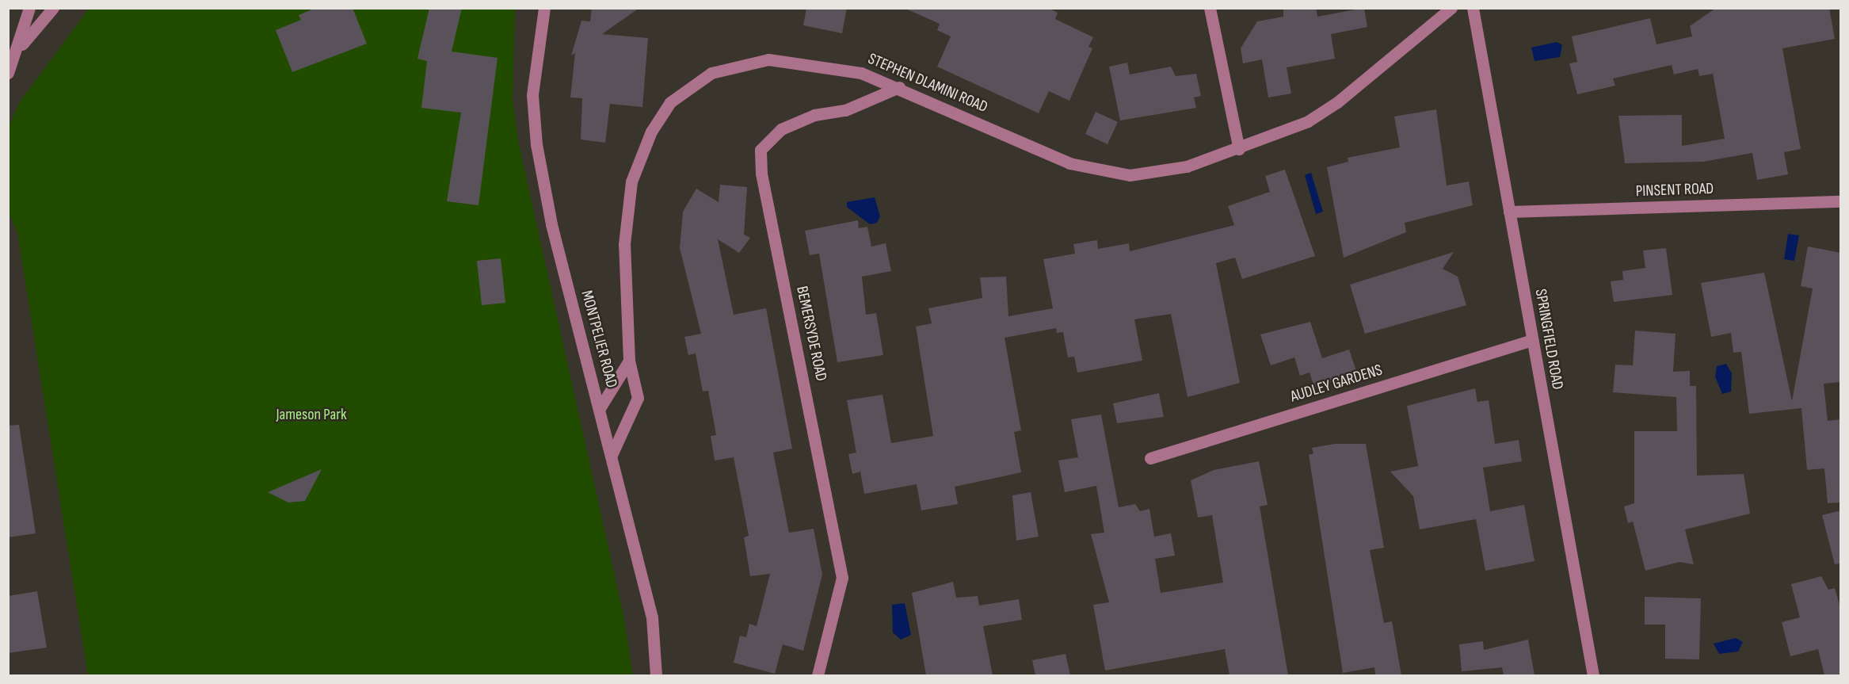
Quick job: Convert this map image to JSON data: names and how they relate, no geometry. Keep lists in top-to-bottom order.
{
  "streets": {
    "street": [
      "STEPHEN DLAMINI ROAD",
      "PINSENT ROAD",
      "BEMERSYDE ROAD",
      "MONTPELIER ROAD",
      "SPRINGFIELD ROAD",
      "AUDLEY GARDENS"
    ]
  },
  "crossings": [
    ["STEPHEN DLAMINI ROAD", "BEMERSYDE ROAD"],
    ["STEPHEN DLAMINI ROAD", "MONTPELIER ROAD"],
    ["PINSENT ROAD", "SPRINGFIELD ROAD"],
    ["SPRINGFIELD ROAD", "AUDLEY GARDENS"]
  ],
  "parks": ["Jameson Park"]
}
